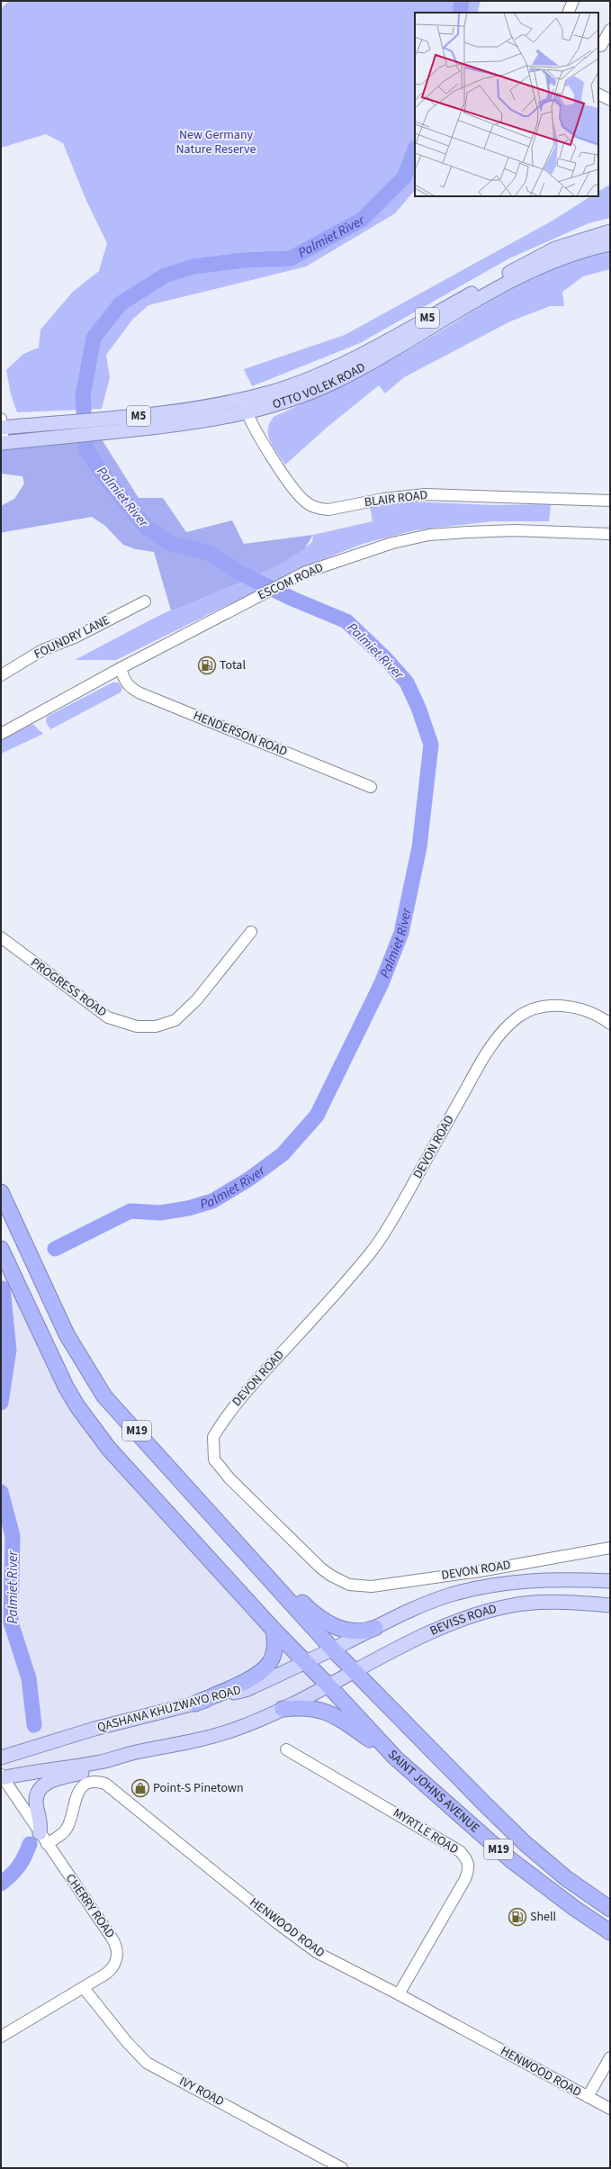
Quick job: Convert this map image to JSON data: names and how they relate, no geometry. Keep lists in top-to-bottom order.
{
  "streets": {
    "highway": ["M19", "SAINT JOHNS AVENUE"],
    "main road": [
      "M5",
      "OTTO VOLEK ROAD",
      "BEVISS ROAD",
      "QASHANA KHUZWAYO ROAD"
    ],
    "street": [
      "BLAIR ROAD",
      "ESCOM ROAD",
      "FOUNDRY LANE",
      "HENDERSON ROAD",
      "PROGRESS ROAD",
      "DEVON ROAD",
      "MYRTLE ROAD",
      "CHERRY ROAD",
      "HENWOOD ROAD",
      "IVY ROAD"
    ]
  },
  "crossings": [
    ["OTTO VOLEK ROAD", "BLAIR ROAD"],
    ["ESCOM ROAD", "HENDERSON ROAD"],
    ["M19", "BEVISS ROAD"],
    ["M19", "QASHANA KHUZWAYO ROAD"],
    ["M19", "SAINT JOHNS AVENUE"],
    ["BEVISS ROAD", "QASHANA KHUZWAYO ROAD"],
    ["BEVISS ROAD", "SAINT JOHNS AVENUE"],
    ["QASHANA KHUZWAYO ROAD", "SAINT JOHNS AVENUE"],
    ["MYRTLE ROAD", "HENWOOD ROAD"],
    ["CHERRY ROAD", "HENWOOD ROAD"],
    ["CHERRY ROAD", "IVY ROAD"]
  ],
  "water": ["Palmiet River"],
  "parks": ["New Germany Nature Reserve"],
  "places": {
    "fuel station": ["Total", "Shell"],
    "shop": ["Point-S Pinetown"]
  }
}
